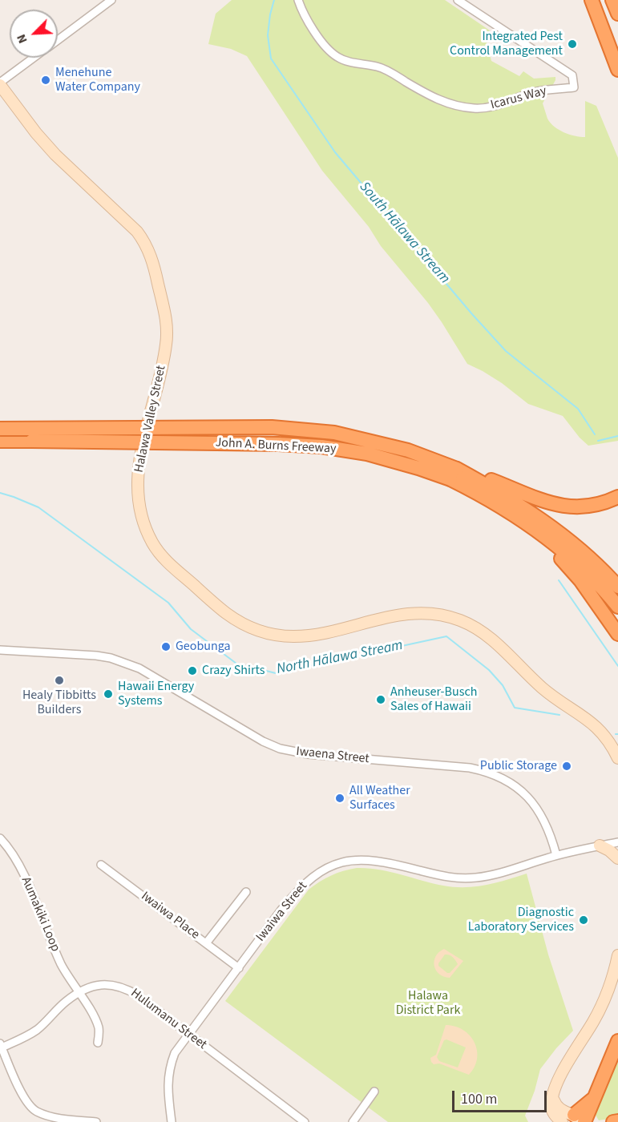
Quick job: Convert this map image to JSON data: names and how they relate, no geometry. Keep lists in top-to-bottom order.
{
  "streets": {
    "highway": ["John A. Burns Freeway"],
    "street": [
      "Icarus Way",
      "Halawa Valley Street",
      "Iwaena Street",
      "Iwaiwa Street",
      "Aumakiki Loop",
      "Iwaiwa Place",
      "Hulumanu Street"
    ]
  },
  "crossings": [
    ["Iwaena Street", "Iwaiwa Street"],
    ["Iwaiwa Street", "Iwaiwa Place"],
    ["Iwaiwa Street", "Hulumanu Street"],
    ["Aumakiki Loop", "Hulumanu Street"]
  ],
  "water": ["South Hālawa Stream", "North Hālawa Stream"],
  "parks": ["Halawa District Park"],
  "places": [
    "Integrated Pest Control Management",
    "Menehune Water Company",
    "Geobunga",
    "Crazy Shirts",
    "Healy Tibbitts Builders",
    "Hawaii Energy Systems",
    "Anheuser-Busch Sales of Hawaii",
    "Public Storage",
    "All Weather Surfaces",
    "Diagnostic Laboratory Services"
  ],
  "scale_bar": "100 m",
  "north": "bottom left"
}
